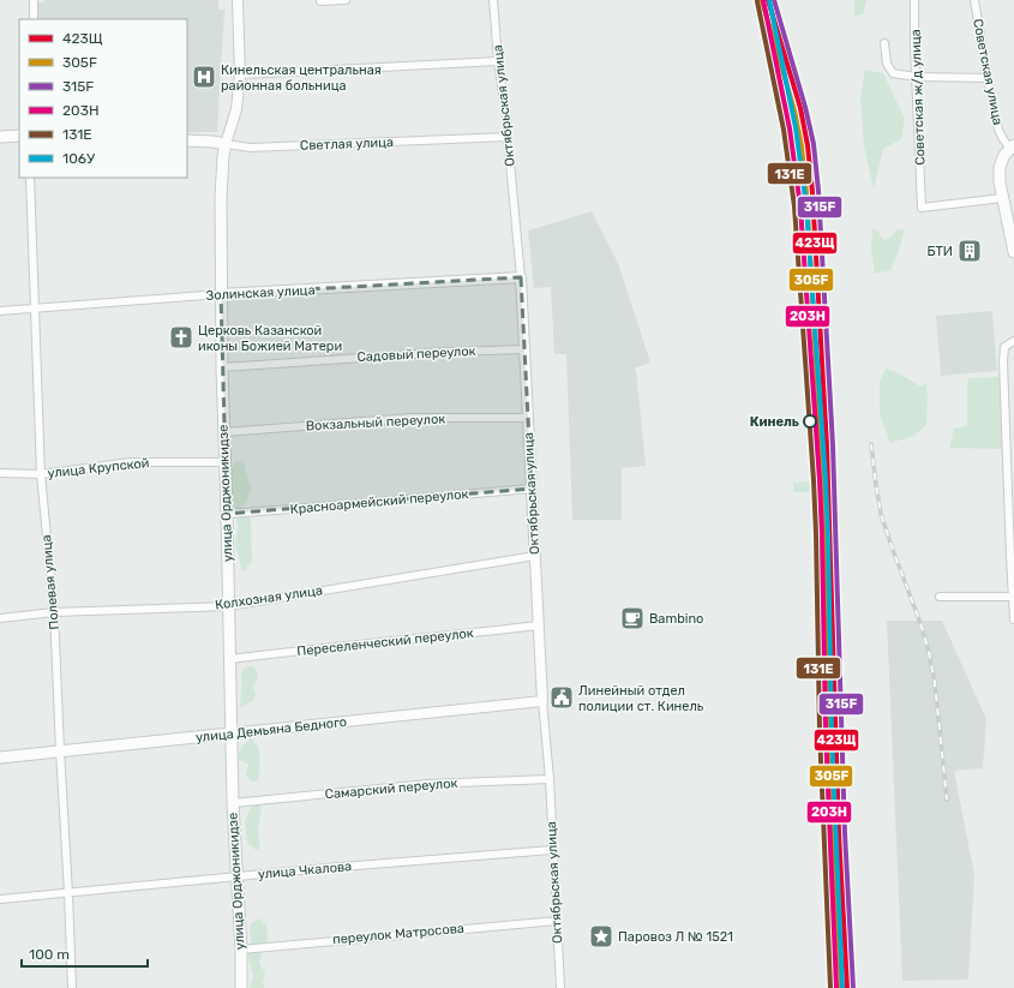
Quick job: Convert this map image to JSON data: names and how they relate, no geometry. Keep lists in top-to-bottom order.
{
  "streets": {
    "main road": [
      "Советская улица",
      "Светлая улица",
      "улица Орджоникидзе",
      "улица Демьяна Бедного"
    ],
    "street": [
      "Советская ж/д улица",
      "Октябрьская улица",
      "Золинская улица",
      "Садовый переулок",
      "Вокзальный переулок",
      "улица Крупской",
      "Красноармейский переулок",
      "Полевая улица",
      "Колхозная улица",
      "Переселенческий переулок",
      "Самарский переулок",
      "улица Чкалова",
      "переулок Матросова"
    ]
  },
  "crossings": [
    ["Советская улица", "Советская ж/д улица"],
    ["Октябрьская улица", "Светлая улица"],
    ["Октябрьская улица", "Золинская улица"],
    ["Октябрьская улица", "Садовый переулок"],
    ["Октябрьская улица", "Вокзальный переулок"],
    ["Октябрьская улица", "Красноармейский переулок"],
    ["Октябрьская улица", "Колхозная улица"],
    ["Октябрьская улица", "Переселенческий переулок"],
    ["Октябрьская улица", "улица Демьяна Бедного"],
    ["Октябрьская улица", "Самарский переулок"],
    ["Октябрьская улица", "улица Чкалова"],
    ["Октябрьская улица", "переулок Матросова"],
    ["Светлая улица", "улица Орджоникидзе"],
    ["Золинская улица", "улица Орджоникидзе"],
    ["Золинская улица", "Полевая улица"],
    ["Садовый переулок", "улица Орджоникидзе"],
    ["Вокзальный переулок", "улица Орджоникидзе"],
    ["улица Крупской", "улица Орджоникидзе"],
    ["улица Крупской", "Полевая улица"],
    ["улица Орджоникидзе", "Красноармейский переулок"],
    ["улица Орджоникидзе", "Колхозная улица"],
    ["улица Орджоникидзе", "Переселенческий переулок"],
    ["улица Орджоникидзе", "улица Демьяна Бедного"],
    ["улица Орджоникидзе", "Самарский переулок"],
    ["улица Орджоникидзе", "улица Чкалова"],
    ["улица Орджоникидзе", "переулок Матросова"],
    ["Полевая улица", "Колхозная улица"],
    ["Полевая улица", "улица Демьяна Бедного"],
    ["Полевая улица", "улица Чкалова"]
  ],
  "places": {
    "hospital": ["Кинельская центральная районная больница"],
    "building": ["БТИ"],
    "church": ["Церковь Казанской иконы Божией Матери"],
    "other": ["Кинель"],
    "cafe": ["Bambino"],
    "public building": ["Линейный отдел полиции ст. Кинель"],
    "place": ["Паровоз Л № 1521"]
  },
  "lines": [
    "transit line 423Щ",
    "transit line 315F",
    "transit line 203Н",
    "transit line 106У",
    "transit line 305F",
    "transit line 131Е"
  ],
  "legend": [
    "423Щ",
    "305F",
    "315F",
    "203Н",
    "131Е",
    "106У"
  ],
  "scale_bar": "100 m"
}
